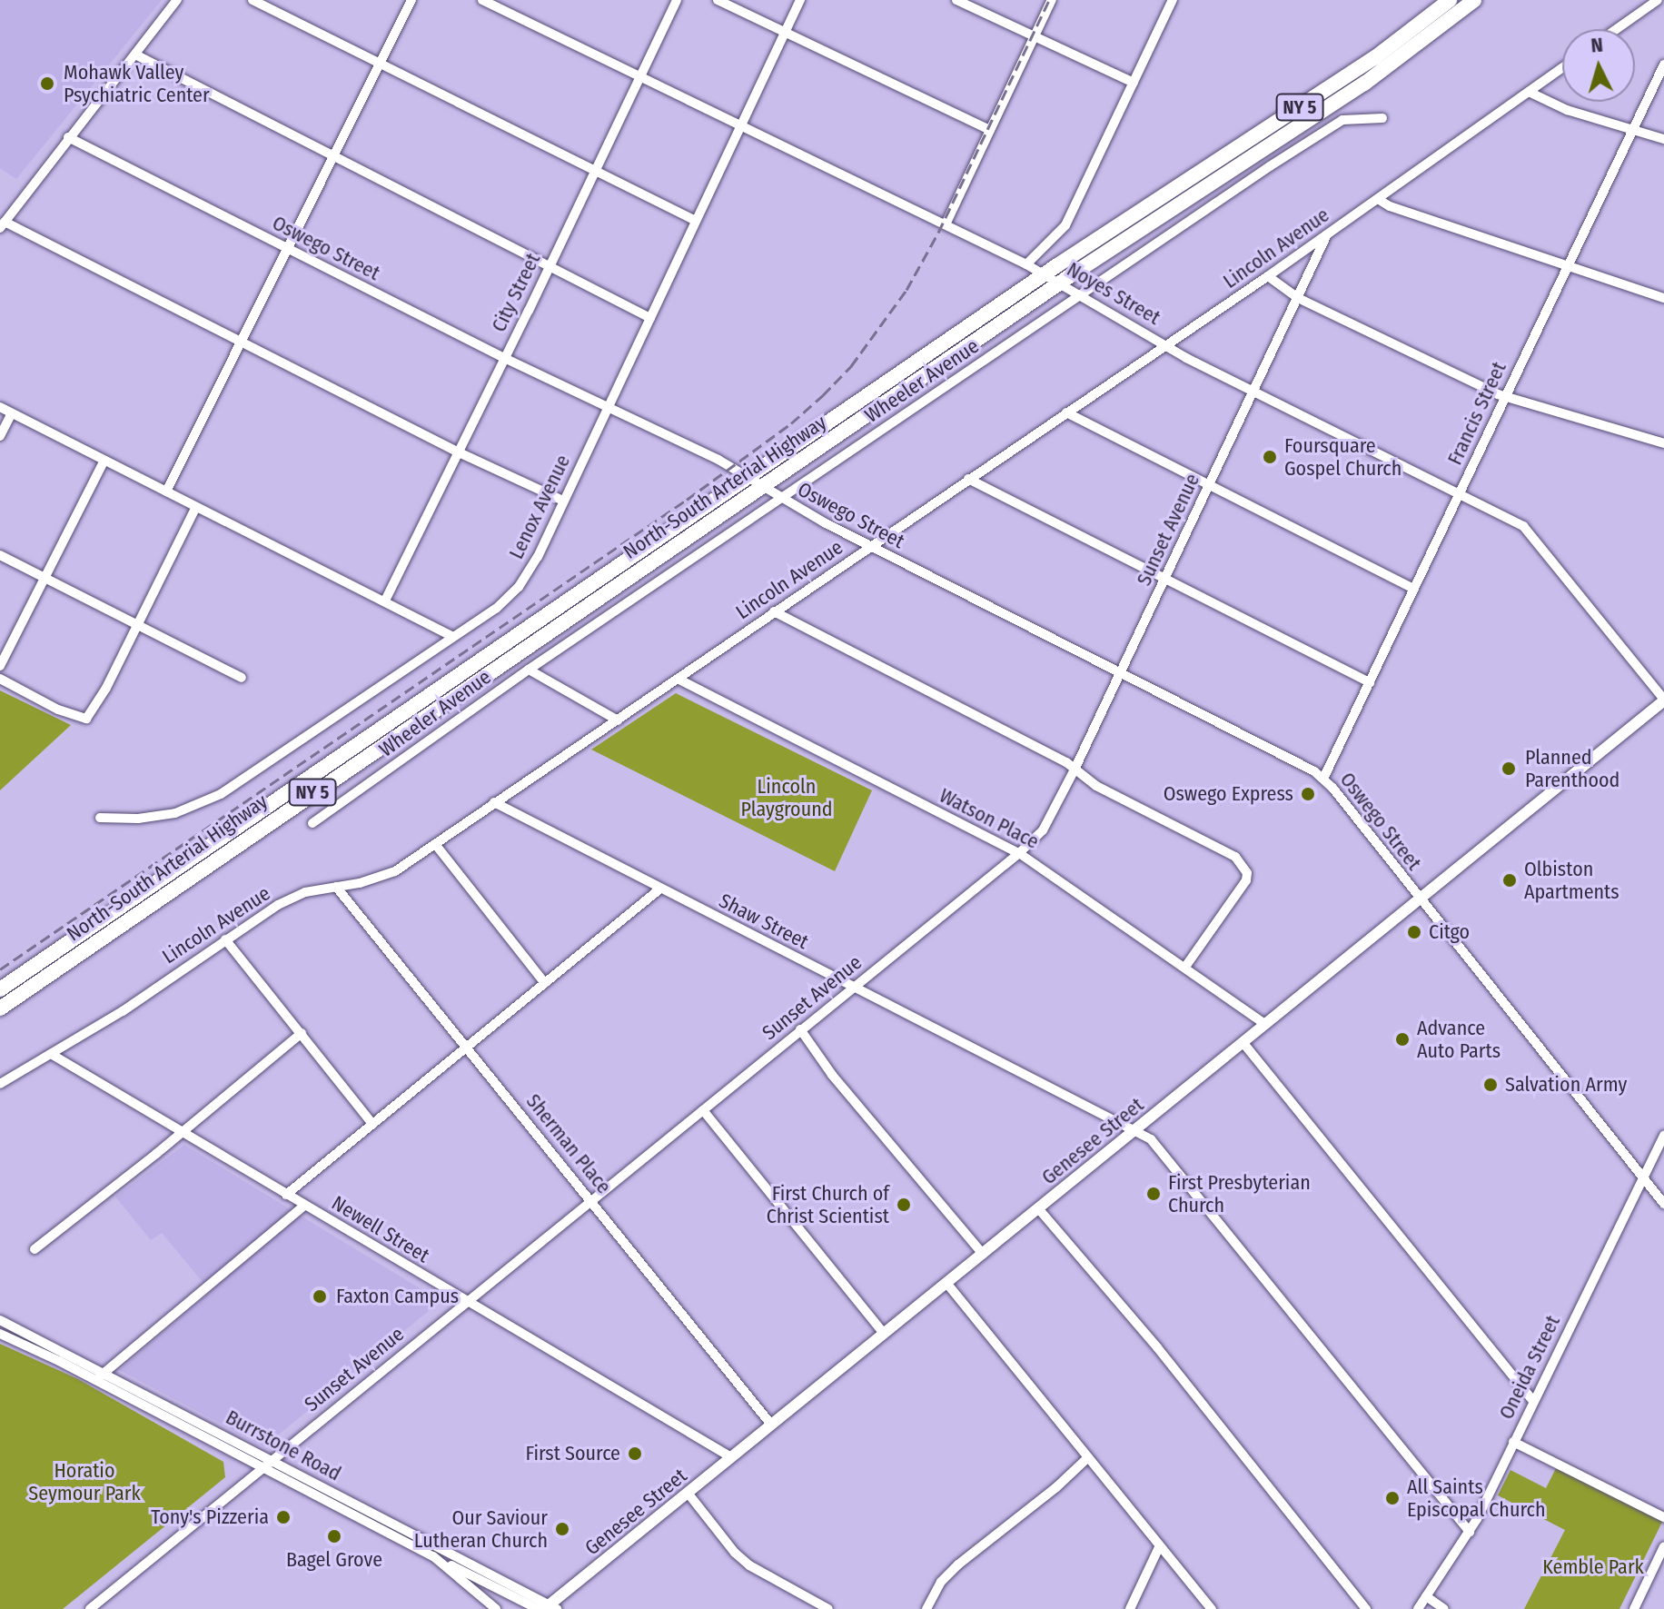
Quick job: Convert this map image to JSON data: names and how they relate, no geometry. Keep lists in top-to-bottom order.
{
  "streets": {
    "highway": ["NY 5", "North-South Arterial Highway"],
    "main road": ["Genesee Street"],
    "street": [
      "Oswego Street",
      "Lincoln Avenue",
      "City Street",
      "Noyes Street",
      "Wheeler Avenue",
      "Francis Street",
      "Lenox Avenue",
      "Sunset Avenue",
      "Watson Place",
      "Shaw Street",
      "Sherman Place",
      "Newell Street",
      "Oneida Street",
      "Burrstone Road"
    ]
  },
  "crossings": [
    ["Oswego Street", "Lincoln Avenue"],
    ["Oswego Street", "City Street"],
    ["Oswego Street", "Wheeler Avenue"],
    ["Oswego Street", "Francis Street"],
    ["Oswego Street", "North-South Arterial Highway"],
    ["Oswego Street", "Lenox Avenue"],
    ["Oswego Street", "Sunset Avenue"],
    ["Oswego Street", "Genesee Street"],
    ["Oswego Street", "Oneida Street"],
    ["Lincoln Avenue", "Noyes Street"],
    ["Lincoln Avenue", "Sunset Avenue"],
    ["Lincoln Avenue", "Watson Place"],
    ["Lincoln Avenue", "Shaw Street"],
    ["Lincoln Avenue", "Sherman Place"],
    ["Lincoln Avenue", "Newell Street"],
    ["City Street", "Noyes Street"],
    ["Noyes Street", "Wheeler Avenue"],
    ["Noyes Street", "Francis Street"],
    ["Noyes Street", "North-South Arterial Highway"],
    ["Noyes Street", "Lenox Avenue"],
    ["Noyes Street", "Sunset Avenue"],
    ["Noyes Street", "Genesee Street"],
    ["Sunset Avenue", "Watson Place"],
    ["Sunset Avenue", "Shaw Street"],
    ["Sunset Avenue", "Sherman Place"],
    ["Sunset Avenue", "Newell Street"],
    ["Sunset Avenue", "Burrstone Road"],
    ["Watson Place", "Genesee Street"],
    ["Shaw Street", "Genesee Street"],
    ["Shaw Street", "Oneida Street"],
    ["Genesee Street", "Sherman Place"],
    ["Genesee Street", "Newell Street"],
    ["Genesee Street", "Burrstone Road"]
  ],
  "parks": ["Lincoln Playground", "Horatio Seymour Park", "Kemble Park"],
  "places": [
    "Mohawk Valley Psychiatric Center",
    "Foursquare Gospel Church",
    "Planned Parenthood",
    "Oswego Express",
    "Olbiston Apartments",
    "Citgo",
    "Advance Auto Parts",
    "Salvation Army",
    "First Presbyterian Church",
    "First Church of Christ Scientist",
    "Faxton Campus",
    "First Source",
    "All Saints Episcopal Church",
    "Tony's Pizzeria",
    "Our Saviour Lutheran Church",
    "Bagel Grove"
  ],
  "north": "top"
}
